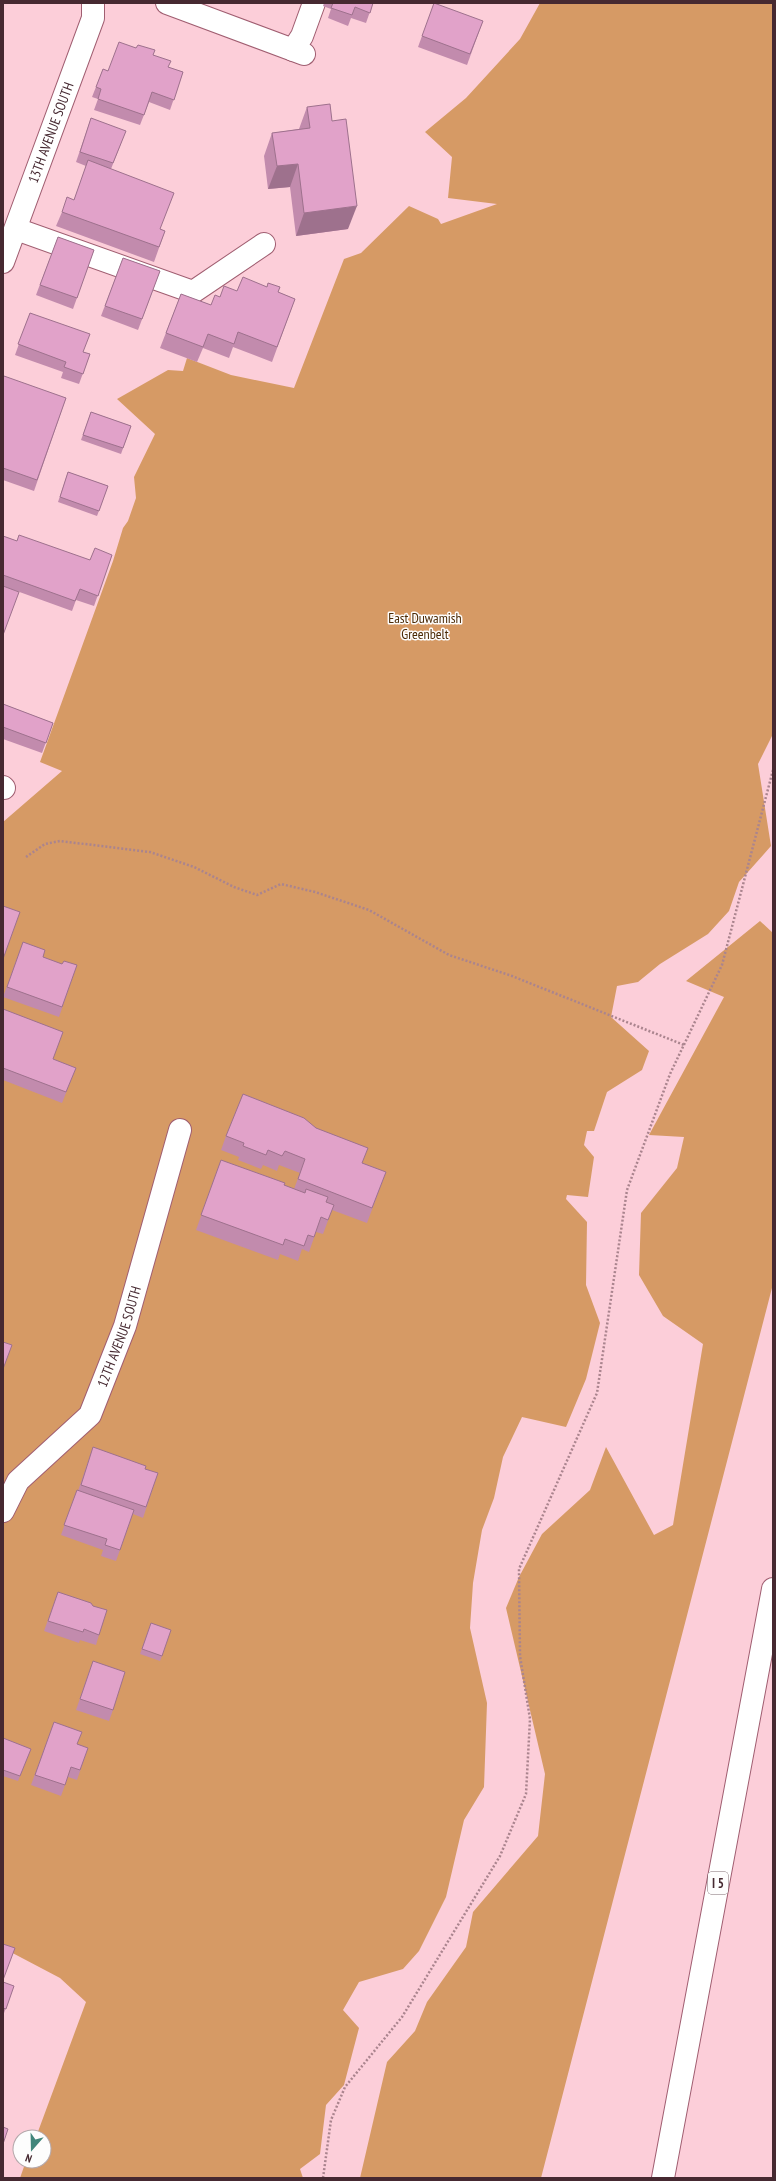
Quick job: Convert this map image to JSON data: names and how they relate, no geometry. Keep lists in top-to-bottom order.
{
  "streets": {
    "main road": ["13TH AVENUE SOUTH", "12TH AVENUE SOUTH", "I 5"]
  },
  "parks": ["East Duwamish Greenbelt"],
  "north": "bottom"
}
